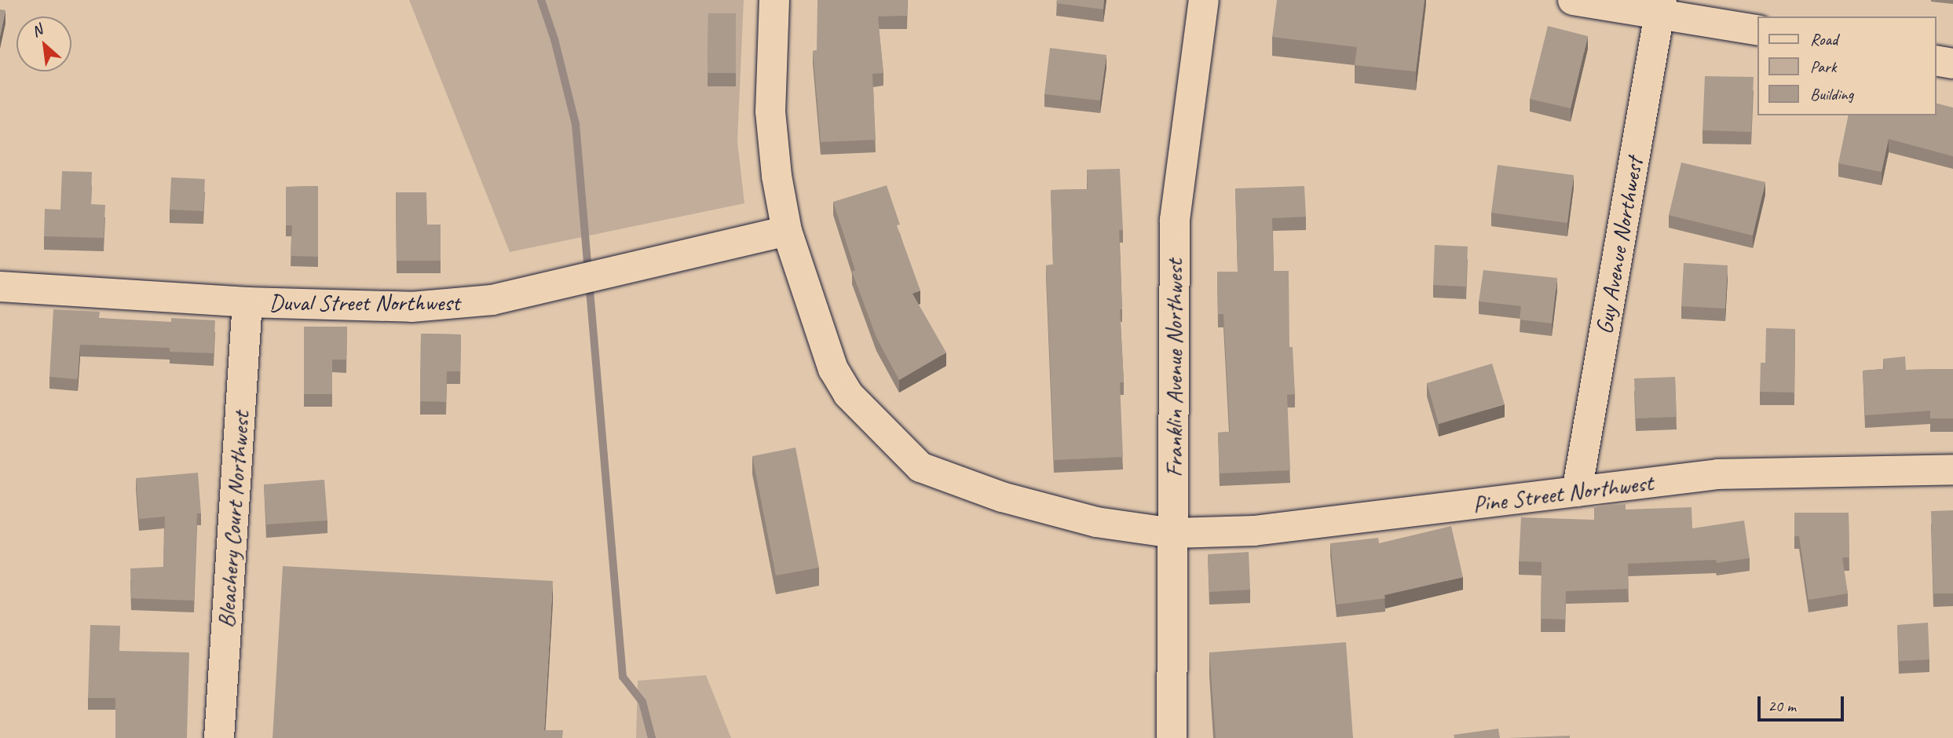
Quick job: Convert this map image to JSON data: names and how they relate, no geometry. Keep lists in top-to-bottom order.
{
  "streets": {
    "street": [
      "Guy Avenue Northwest",
      "Duval Street Northwest",
      "Franklin Avenue Northwest",
      "Pine Street Northwest",
      "Bleachery Court Northwest"
    ]
  },
  "crossings": [
    ["Guy Avenue Northwest", "Pine Street Northwest"],
    ["Duval Street Northwest", "Pine Street Northwest"],
    ["Duval Street Northwest", "Bleachery Court Northwest"],
    ["Franklin Avenue Northwest", "Pine Street Northwest"]
  ],
  "legend": ["Road", "Park", "Building"],
  "scale_bar": "20 m",
  "north": "top left"
}
